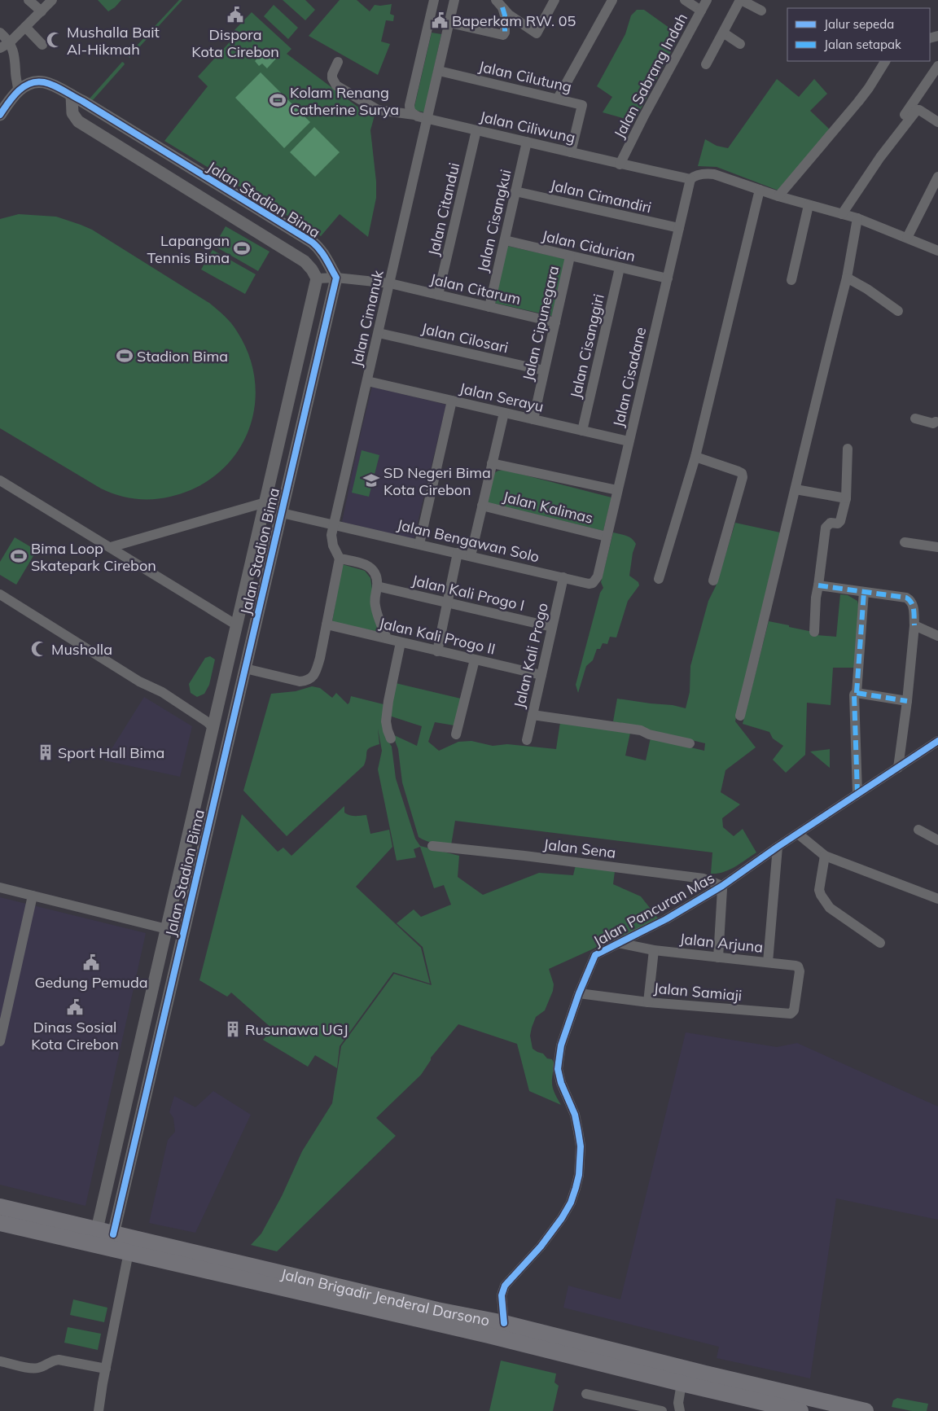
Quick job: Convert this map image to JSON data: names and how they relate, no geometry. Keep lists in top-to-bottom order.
{
  "streets": {
    "highway": ["Jalan Brigadir Jenderal Darsono"],
    "street": [
      "Jalan Sabrang Indah",
      "Jalan Cilutung",
      "Jalan Ciliwung",
      "Jalan Cimandiri",
      "Jalan Stadion Bima",
      "Jalan Citandui",
      "Jalan Cisangkui",
      "Jalan Cidurian",
      "Jalan Citarum",
      "Jalan Cimanuk",
      "Jalan Cipunegara",
      "Jalan Cilosari",
      "Jalan Cisanggiri",
      "Jalan Cisadane",
      "Jalan Serayu",
      "Jalan Kalimas",
      "Jalan Bengawan Solo",
      "Jalan Kali Progo I",
      "Jalan Kali Progo II",
      "Jalan Kali Progo",
      "Jalan Sena",
      "Jalan Pancuran Mas",
      "Jalan Arjuna",
      "Jalan Samiaji"
    ]
  },
  "crossings": [
    ["Jalan Sabrang Indah", "Jalan Ciliwung"],
    ["Jalan Cilutung", "Jalan Ciliwung"],
    ["Jalan Cilutung", "Jalan Cimanuk"],
    ["Jalan Ciliwung", "Jalan Citandui"],
    ["Jalan Ciliwung", "Jalan Cisangkui"],
    ["Jalan Ciliwung", "Jalan Cimanuk"],
    ["Jalan Ciliwung", "Jalan Cisadane"],
    ["Jalan Cimandiri", "Jalan Cisangkui"],
    ["Jalan Cimandiri", "Jalan Cisadane"],
    ["Jalan Stadion Bima", "Jalan Citarum"],
    ["Jalan Stadion Bima", "Jalan Bengawan Solo"],
    ["Jalan Stadion Bima", "Jalan Brigadir Jenderal Darsono"],
    ["Jalan Citandui", "Jalan Citarum"],
    ["Jalan Cisangkui", "Jalan Cidurian"],
    ["Jalan Cisangkui", "Jalan Citarum"],
    ["Jalan Cidurian", "Jalan Cipunegara"],
    ["Jalan Cidurian", "Jalan Cisanggiri"],
    ["Jalan Cidurian", "Jalan Cisadane"],
    ["Jalan Citarum", "Jalan Cimanuk"],
    ["Jalan Citarum", "Jalan Cipunegara"],
    ["Jalan Cimanuk", "Jalan Cilosari"],
    ["Jalan Cimanuk", "Jalan Serayu"],
    ["Jalan Cimanuk", "Jalan Bengawan Solo"],
    ["Jalan Cipunegara", "Jalan Cilosari"],
    ["Jalan Cipunegara", "Jalan Serayu"],
    ["Jalan Cisanggiri", "Jalan Serayu"],
    ["Jalan Cisadane", "Jalan Serayu"],
    ["Jalan Cisadane", "Jalan Kalimas"],
    ["Jalan Cisadane", "Jalan Bengawan Solo"],
    ["Jalan Bengawan Solo", "Jalan Kali Progo"],
    ["Jalan Kali Progo I", "Jalan Kali Progo"],
    ["Jalan Kali Progo II", "Jalan Kali Progo"],
    ["Jalan Sena", "Jalan Pancuran Mas"],
    ["Jalan Pancuran Mas", "Jalan Arjuna"],
    ["Jalan Pancuran Mas", "Jalan Samiaji"],
    ["Jalan Pancuran Mas", "Jalan Brigadir Jenderal Darsono"],
    ["Jalan Arjuna", "Jalan Samiaji"]
  ],
  "places": {
    "public building": [
      "Dispora Kota Cirebon",
      "Baperkam RW. 05",
      "Gedung Pemuda",
      "Dinas Sosial Kota Cirebon"
    ],
    "mosque": ["Mushalla Bait Al-Hikmah", "Musholla"],
    "sports": [
      "Kolam Renang Catherine Surya",
      "Lapangan Tennis Bima",
      "Stadion Bima",
      "Bima Loop Skatepark Cirebon"
    ],
    "school or university": ["SD Negeri Bima Kota Cirebon"],
    "building": ["Sport Hall Bima", "Rusunawa UGJ"]
  },
  "legend": ["Jalur sepeda", "Jalan setapak"]
}
